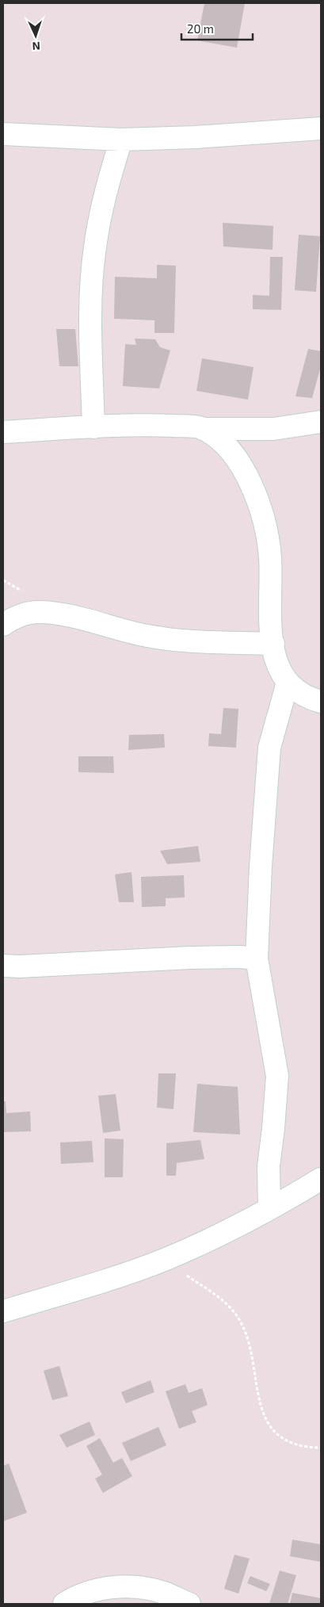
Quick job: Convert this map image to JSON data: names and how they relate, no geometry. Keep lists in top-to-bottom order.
{
  "scale_bar": "20 m",
  "north": "bottom"
}
